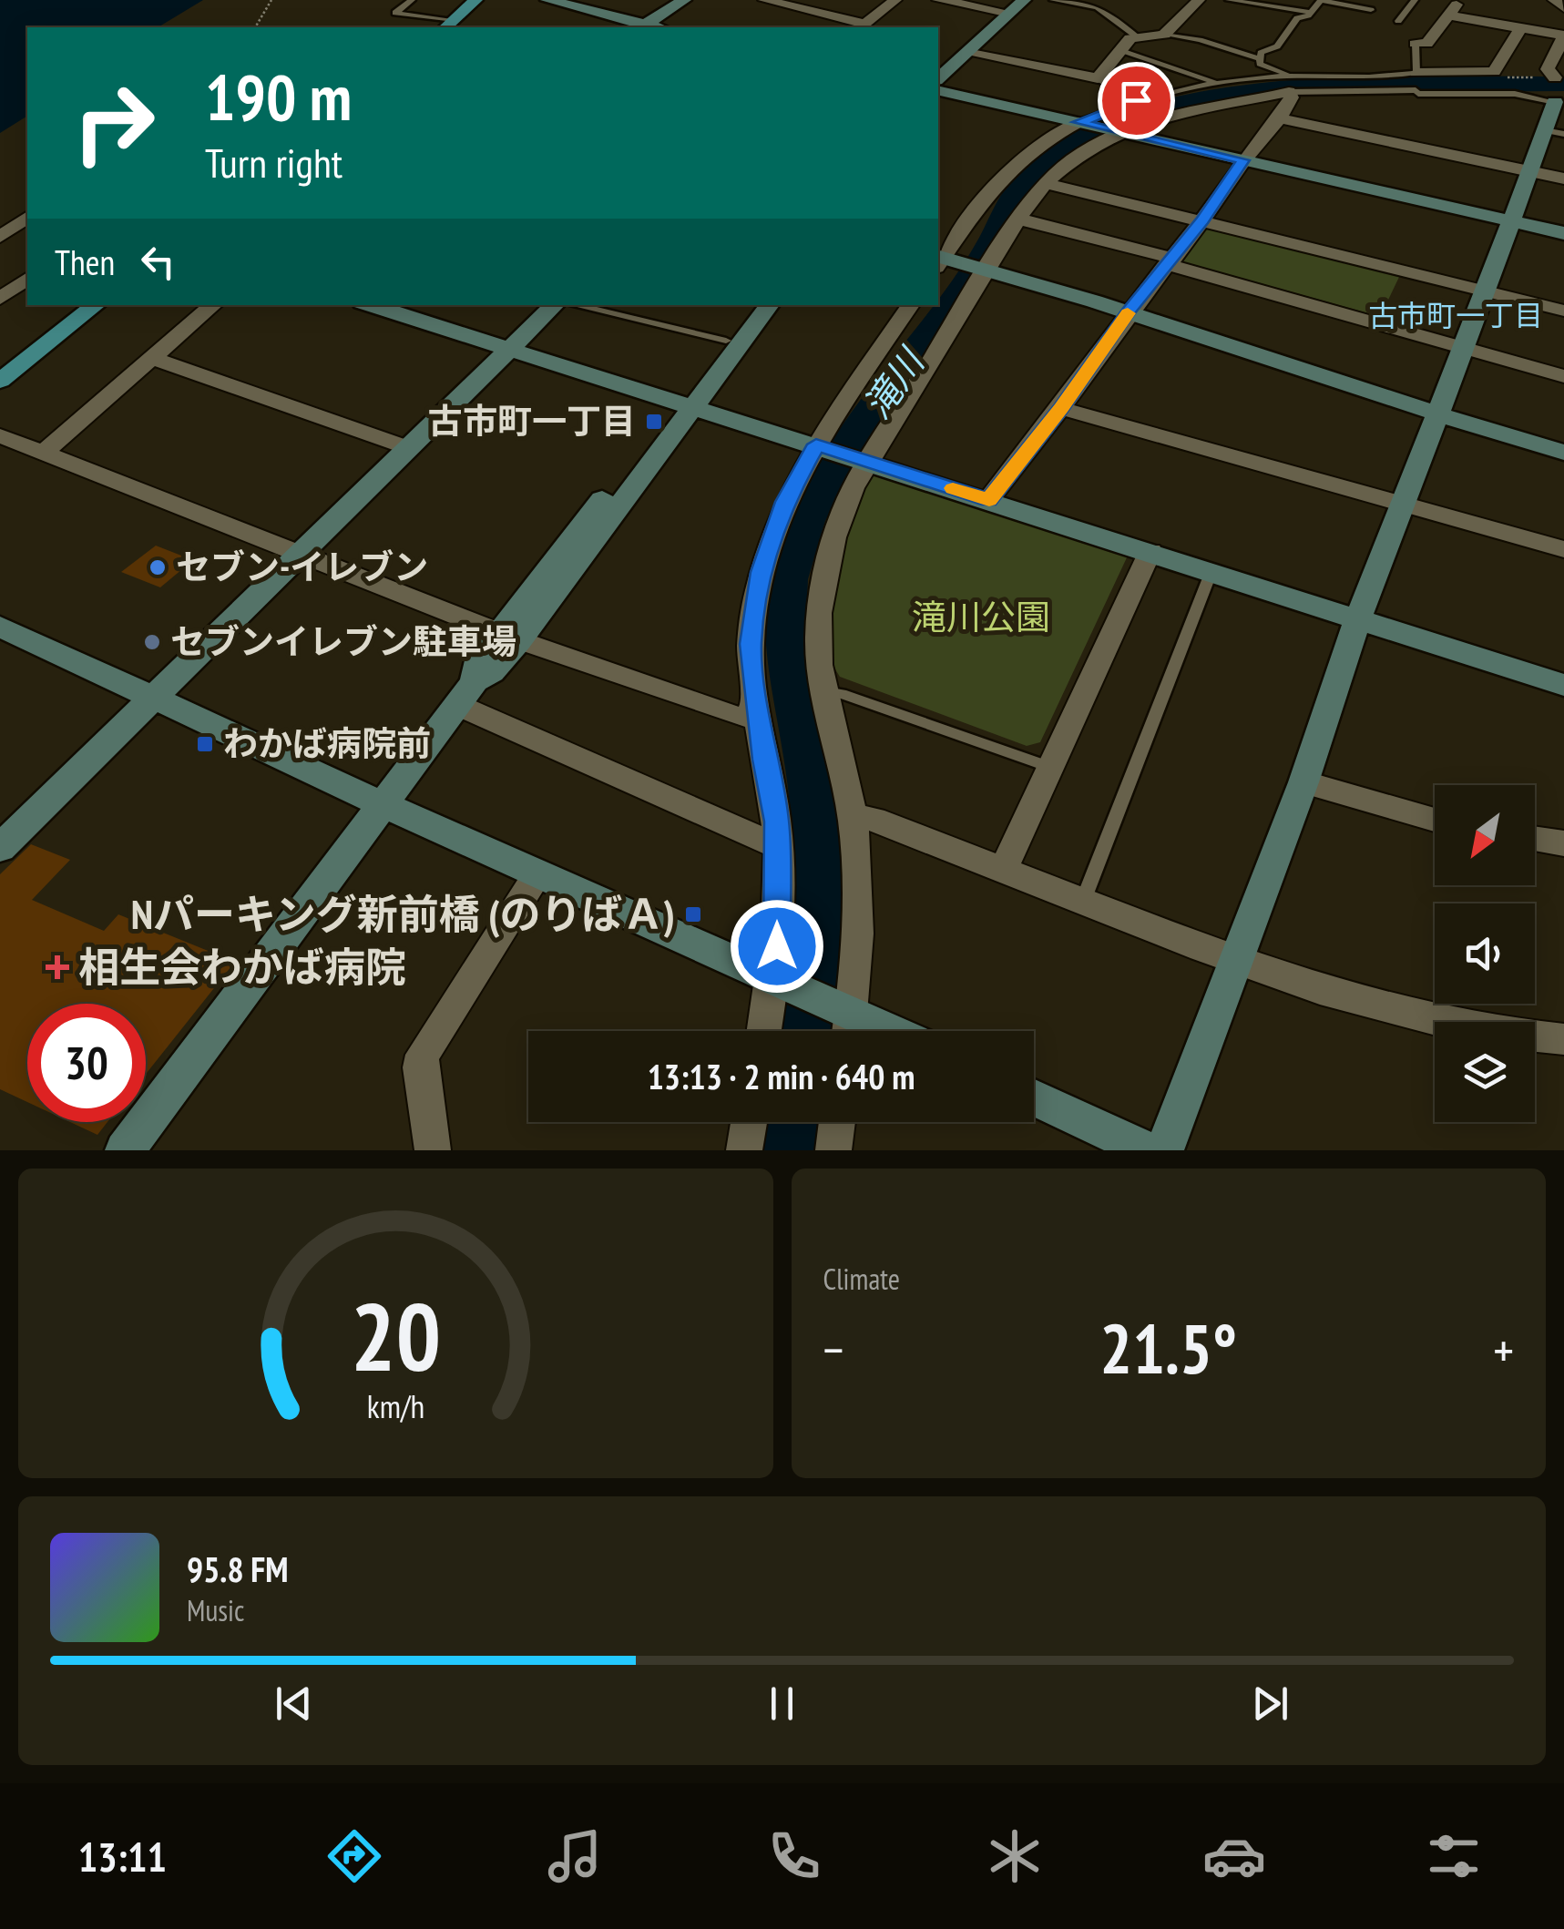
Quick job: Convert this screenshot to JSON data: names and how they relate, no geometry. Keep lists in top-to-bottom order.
{
  "districts": ["古市町一丁目"],
  "water": ["滝川"],
  "parks": ["滝川公園"],
  "places": {
    "transit": ["古市町一丁目", "わかば病院前", "Nパーキング新前橋 (のりばＡ)"],
    "other": ["セブン-イレブン", "セブンイレブン駐車場"],
    "health": ["相生会わかば病院"]
  },
  "north": "bottom left",
  "page": {
    "turn": ["190 m", "Turn right"],
    "then": "Then",
    "limit": "30",
    "trip": "13:13 · 2 min · 640 m",
    "tile": "Climate",
    "heat": ["−", "21.5°", "+"],
    "song": ["95.8 FM", "Music"],
    "tabs": "13:11",
    "gauge": ["20", "km/h"]
  }
}
